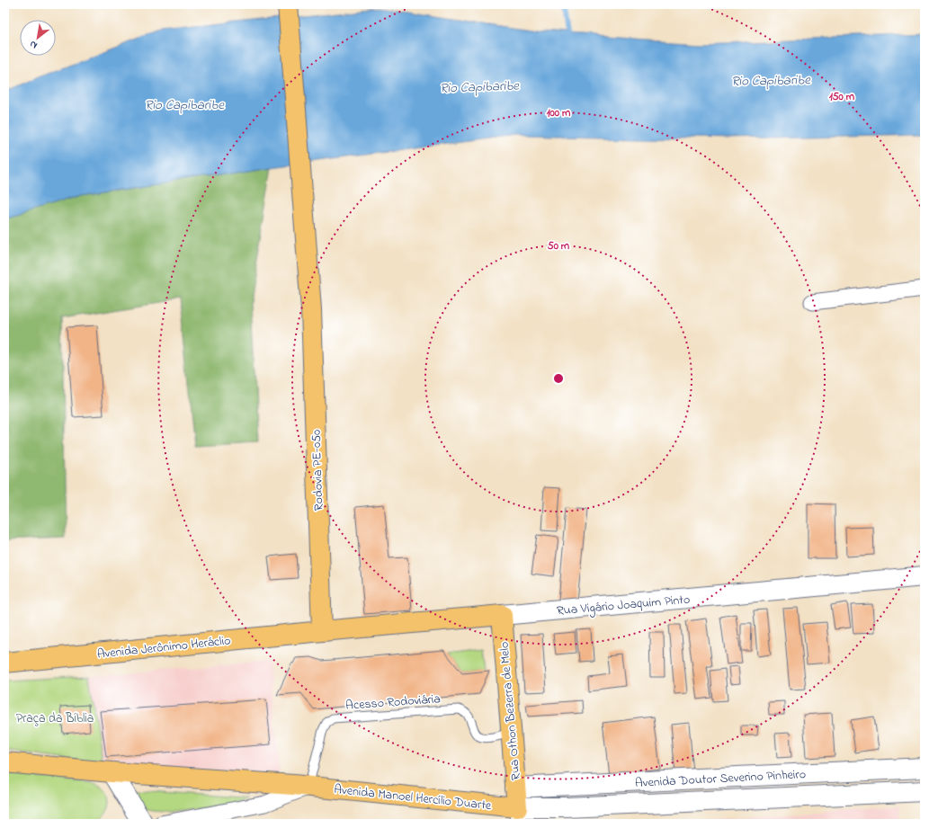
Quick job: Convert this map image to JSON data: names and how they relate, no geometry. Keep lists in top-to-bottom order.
{
  "streets": {
    "main road": [
      "Rodovia PE-050",
      "Rua Vigário Joaquim Pinto",
      "Avenida Jerônimo Heráclio",
      "Rua Othon Bezerra de Melo",
      "Avenida Manoel Hercílio Duarte"
    ],
    "street": ["Avenida Doutor Severino Pinheiro"],
    "lane": ["Acesso Rodoviária"]
  },
  "crossings": [
    ["Rodovia PE-050", "Rua Vigário Joaquim Pinto"],
    ["Rodovia PE-050", "Avenida Jerônimo Heráclio"],
    ["Rua Vigário Joaquim Pinto", "Avenida Jerônimo Heráclio"],
    ["Rua Vigário Joaquim Pinto", "Rua Othon Bezerra de Melo"],
    ["Acesso Rodoviária", "Rua Othon Bezerra de Melo"],
    ["Acesso Rodoviária", "Avenida Manoel Hercílio Duarte"],
    ["Rua Othon Bezerra de Melo", "Avenida Doutor Severino Pinheiro"],
    ["Rua Othon Bezerra de Melo", "Avenida Manoel Hercílio Duarte"],
    ["Avenida Doutor Severino Pinheiro", "Avenida Manoel Hercílio Duarte"]
  ],
  "water": ["Rio Capibaribe"],
  "parks": ["Praça da Bíblia"],
  "north": "bottom left",
  "rings": ["150 m", "100 m", "50 m"]
}
